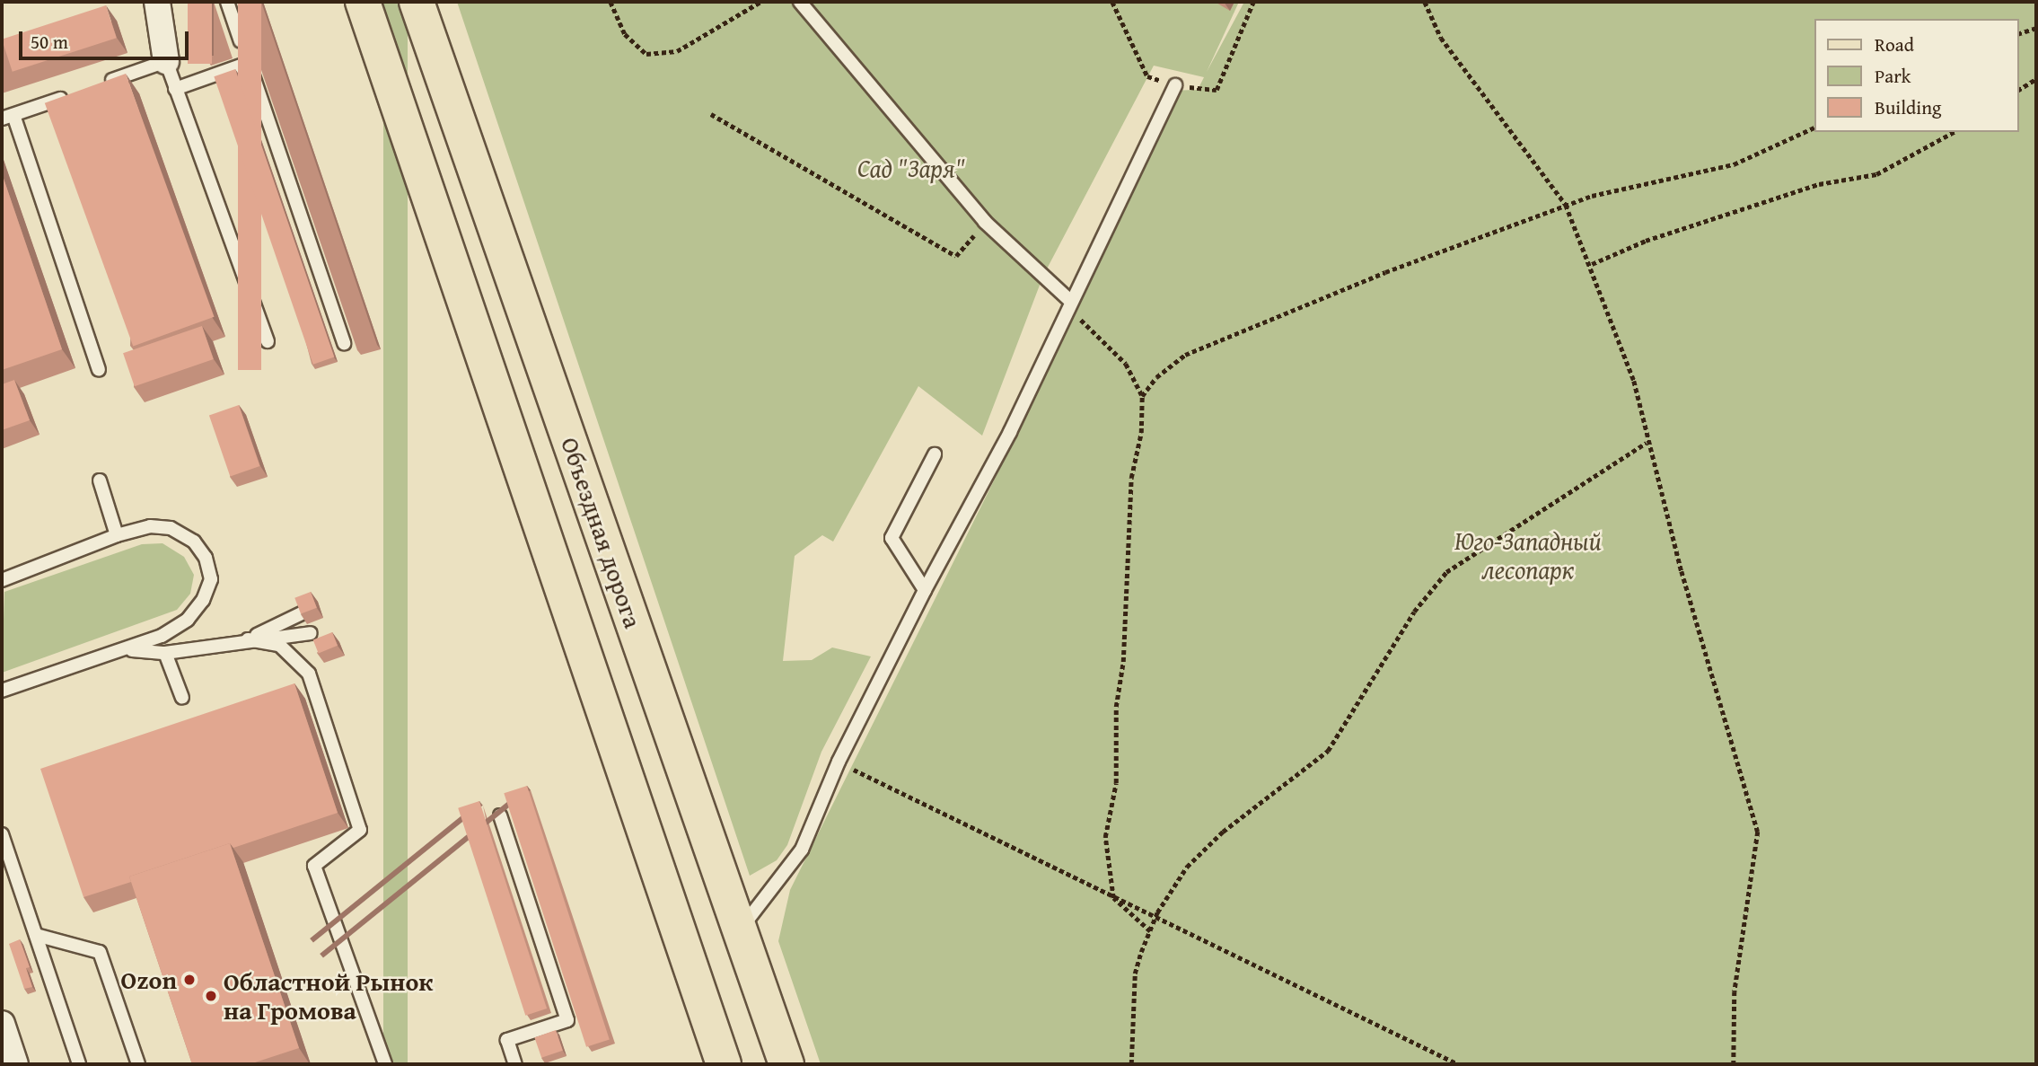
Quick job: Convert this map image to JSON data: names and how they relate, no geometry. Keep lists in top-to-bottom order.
{
  "streets": {
    "main road": ["Объездная дорога"]
  },
  "parks": ["Сад \"Заря\"", "Юго-Западный лесопарк"],
  "places": ["Ozon", "Областной Рынок на Громова"],
  "legend": ["Road", "Park", "Building"],
  "scale_bar": "50 m"
}
